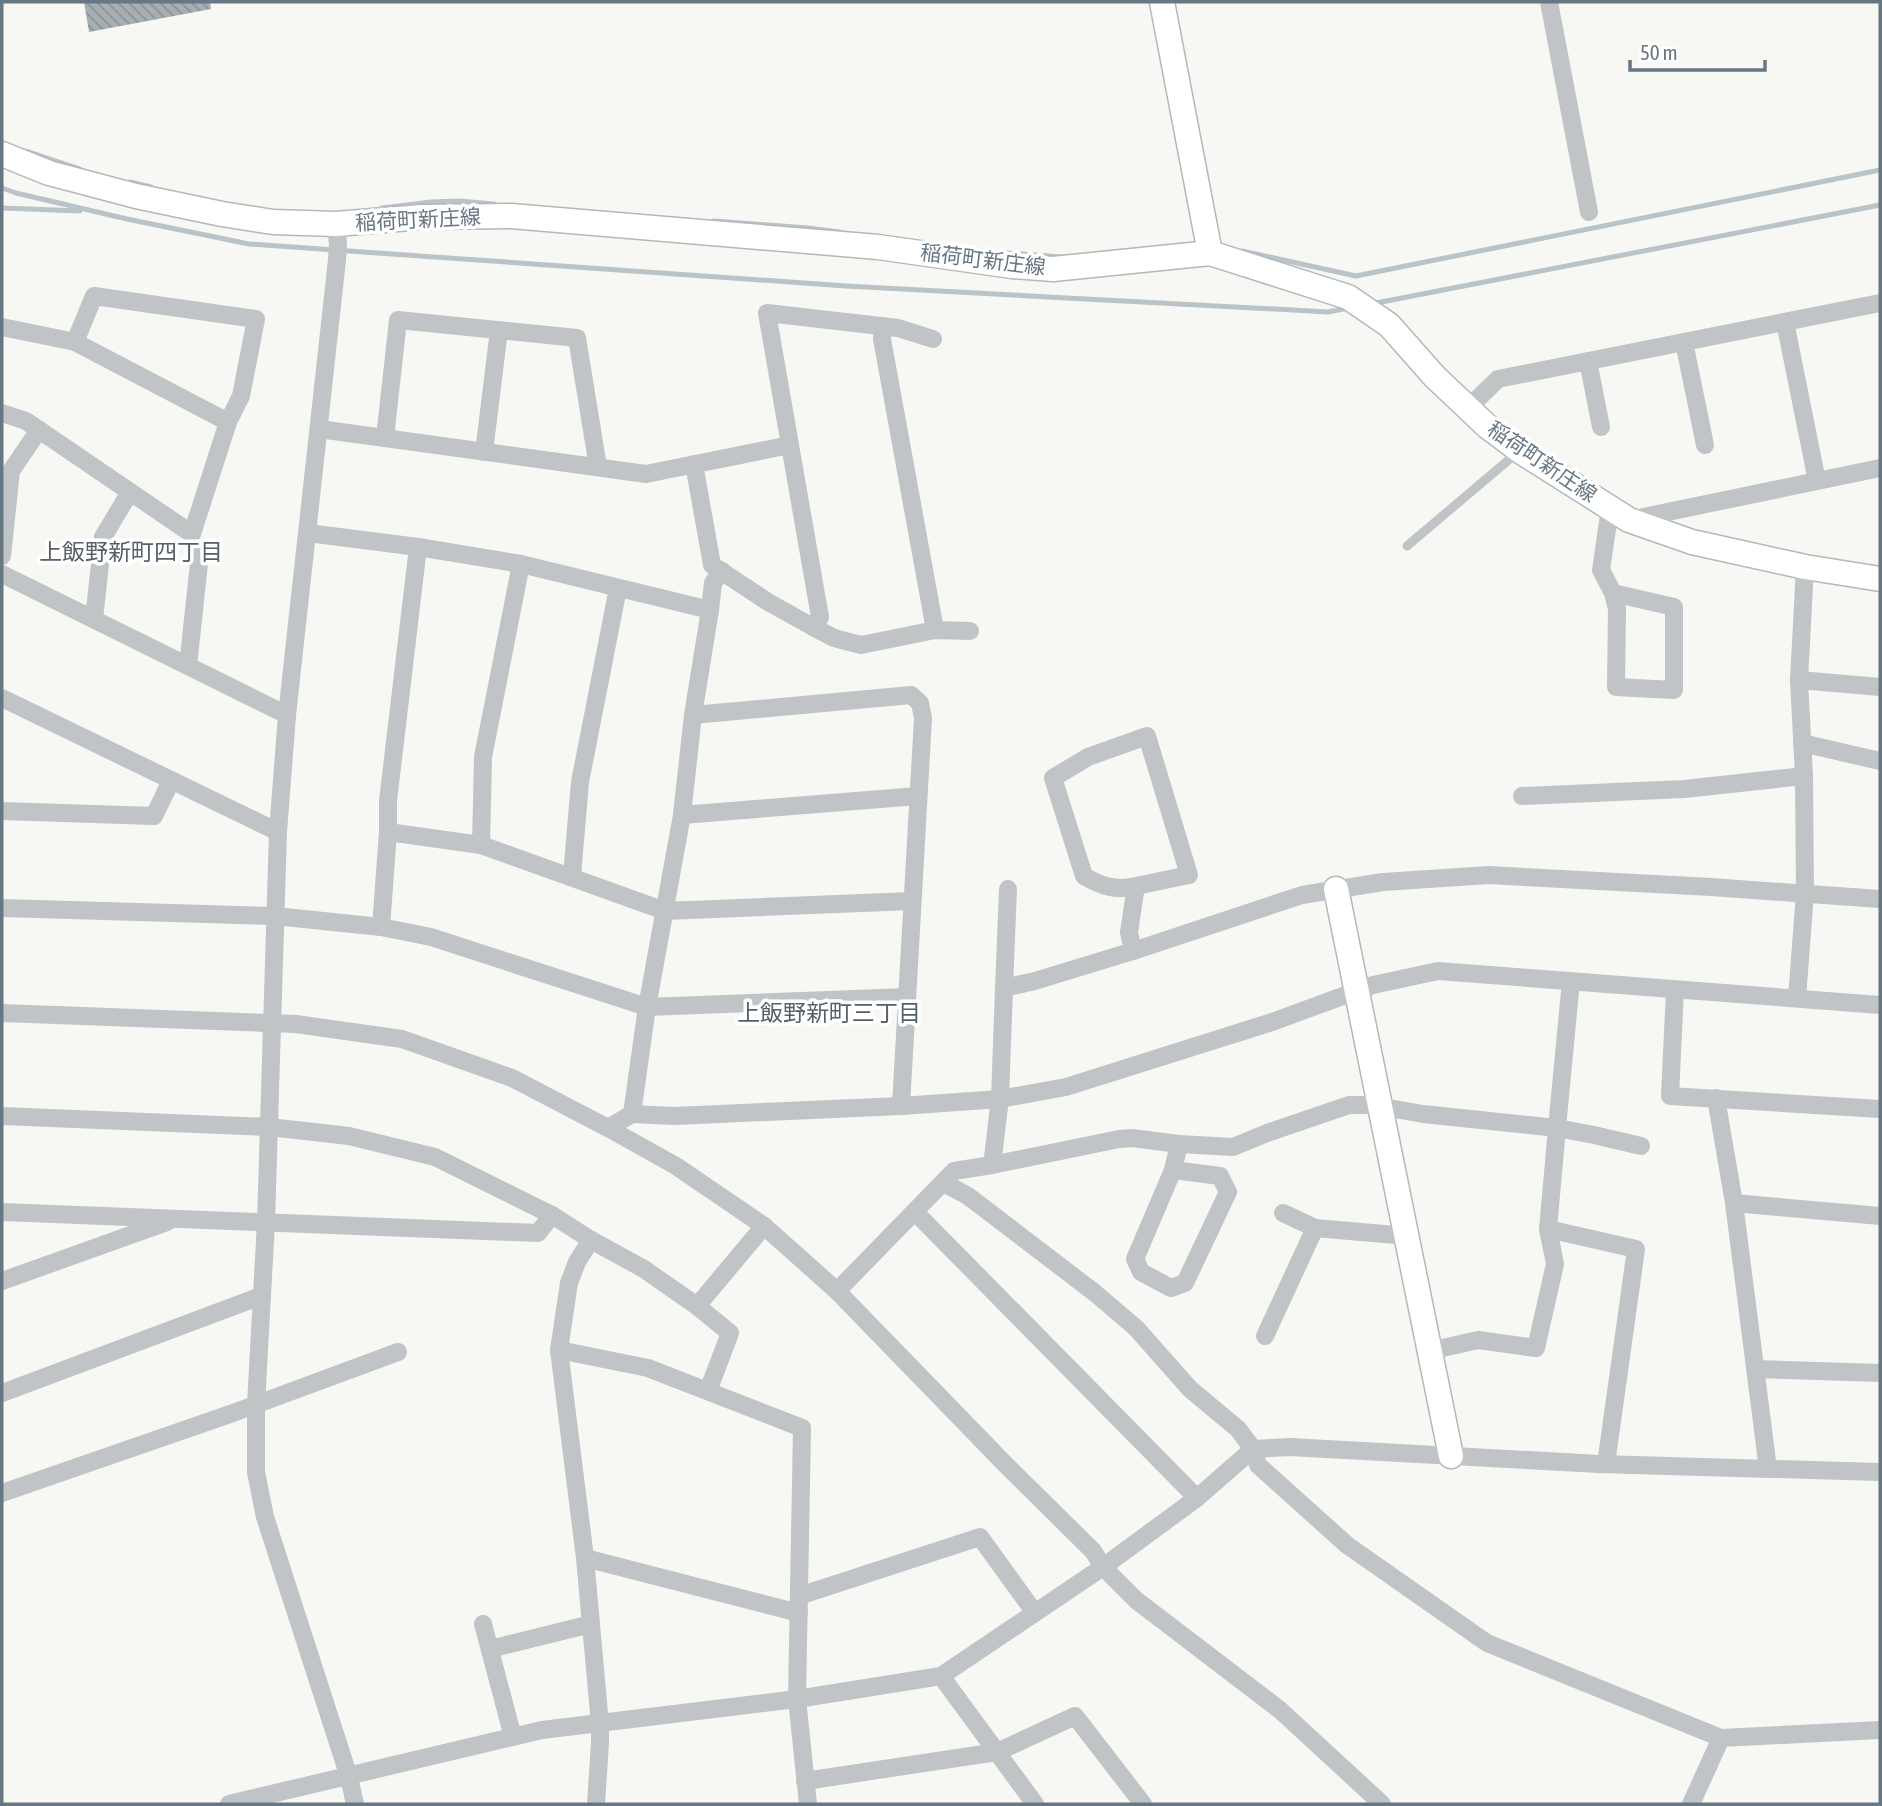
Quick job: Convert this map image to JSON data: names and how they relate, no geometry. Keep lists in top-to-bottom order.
{
  "streets": {
    "main road": ["稲荷町新庄線"]
  },
  "districts": ["上飯野新町四丁目", "上飯野新町三丁目"],
  "scale_bar": "50 m"
}
